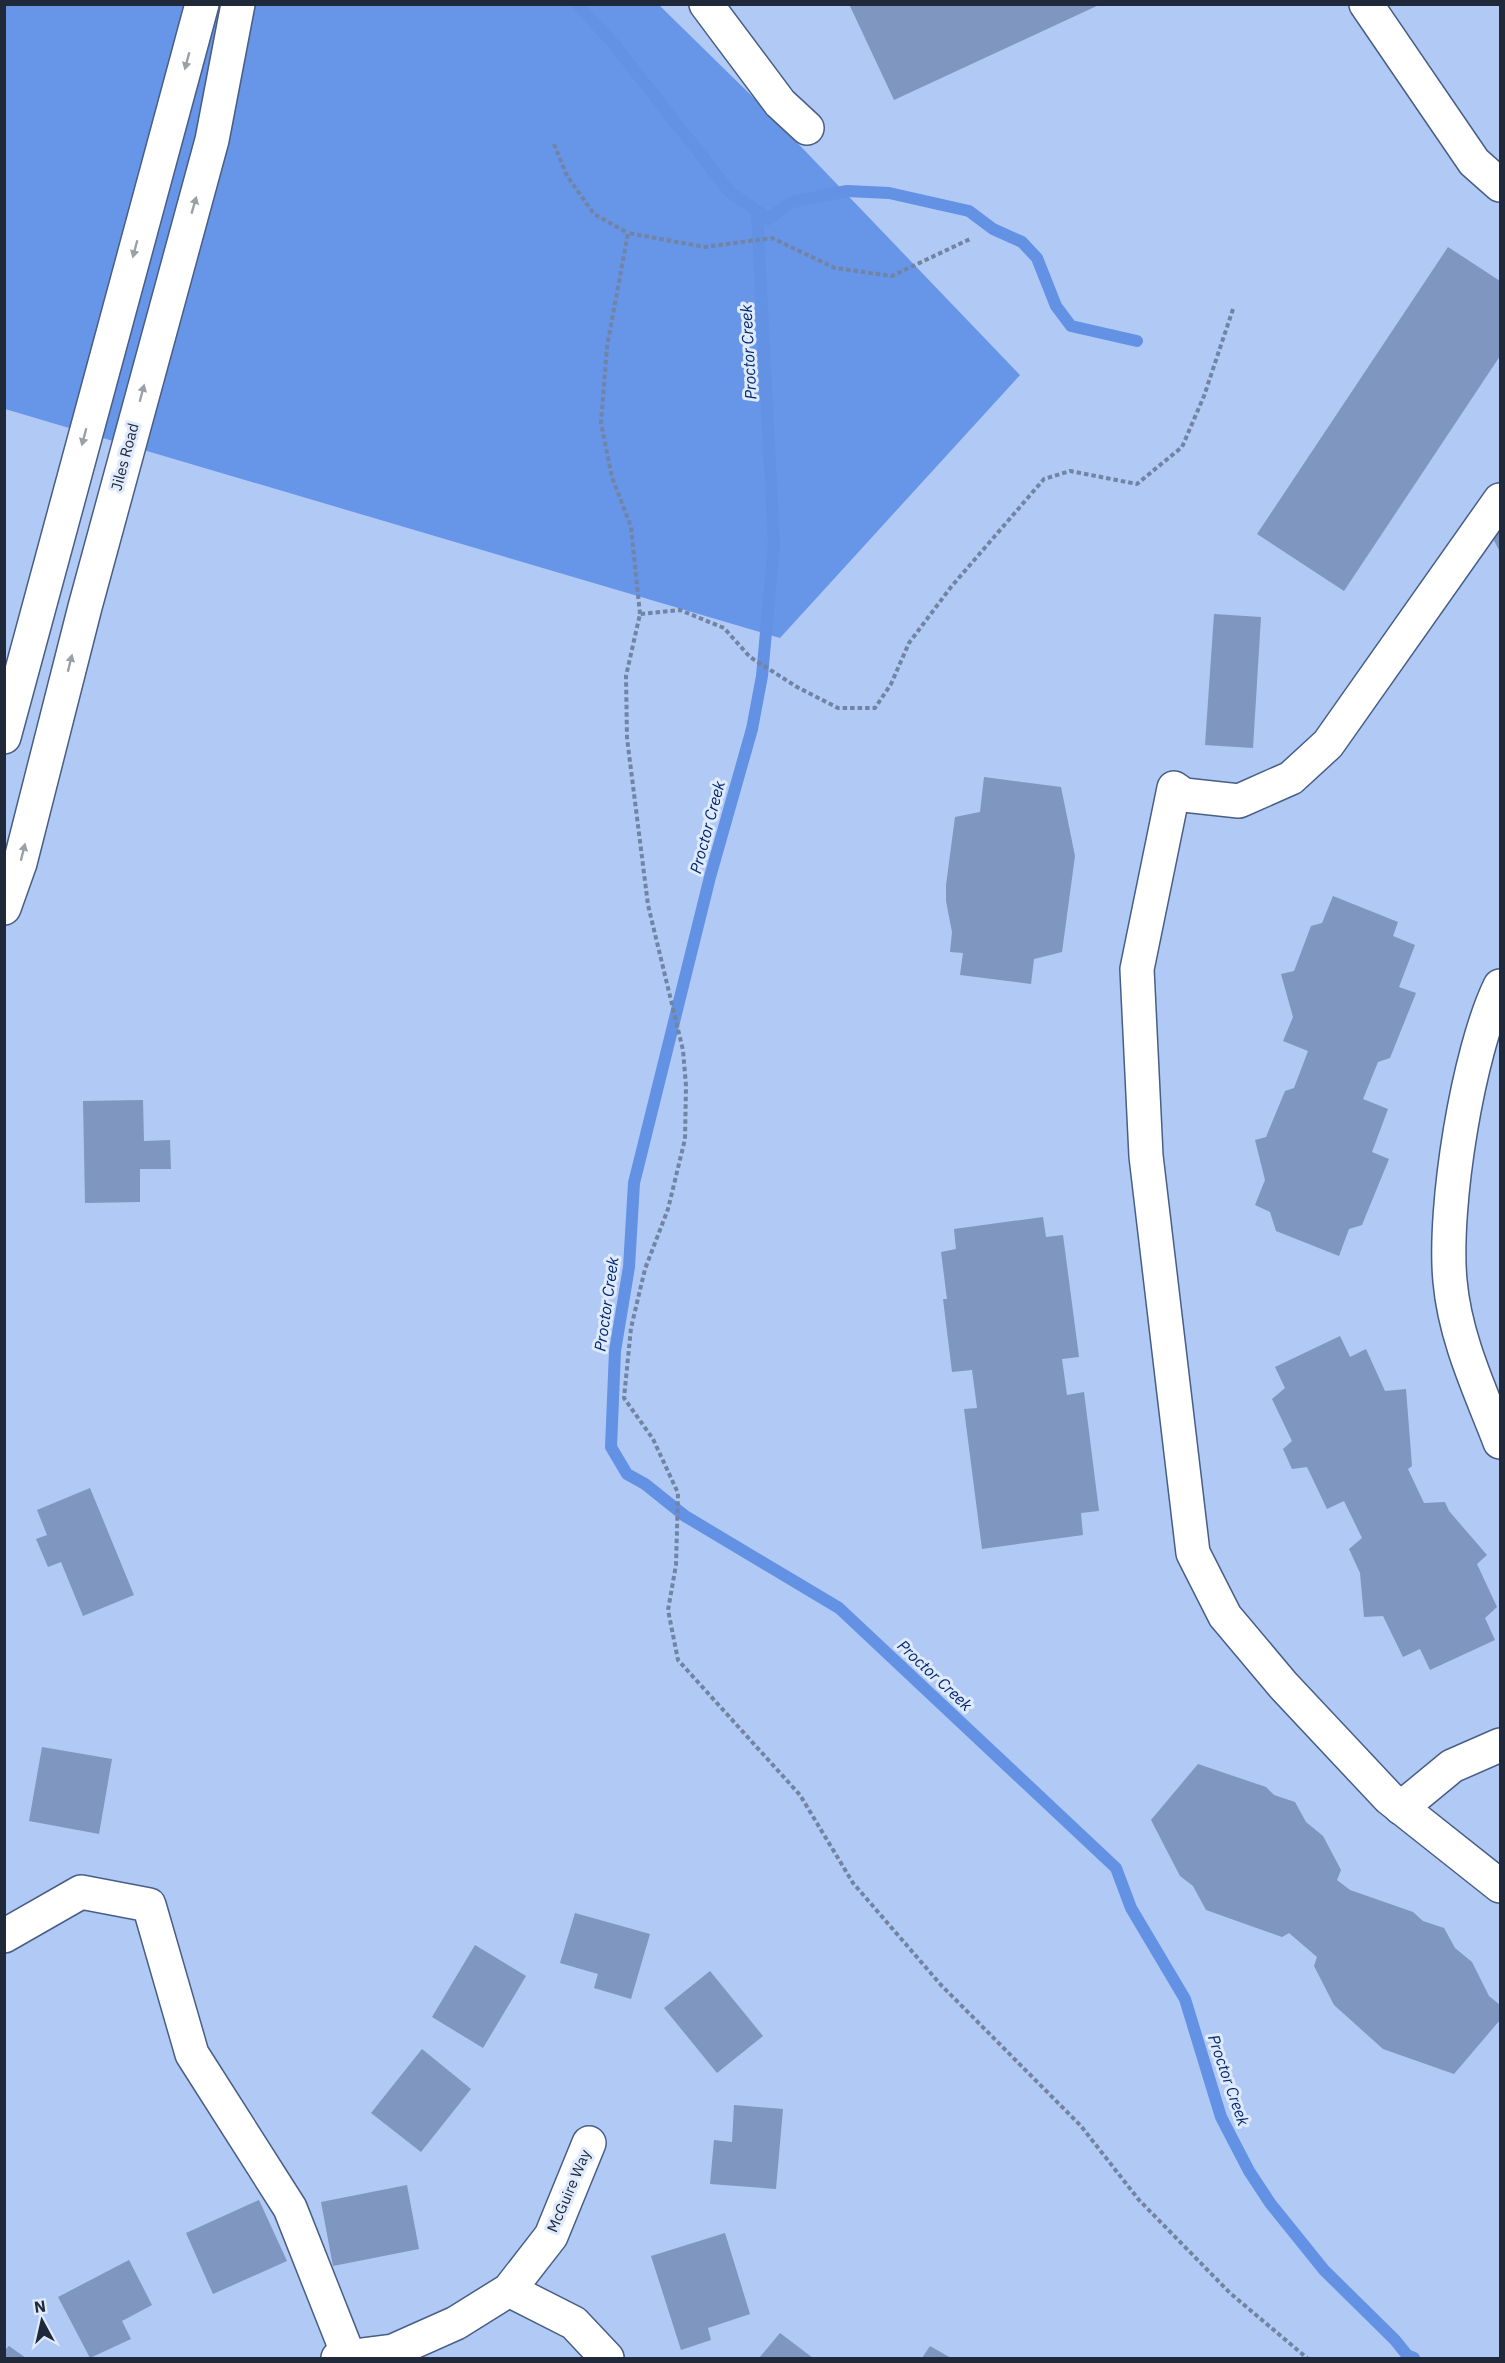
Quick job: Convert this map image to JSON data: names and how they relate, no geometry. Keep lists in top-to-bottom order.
{
  "streets": {
    "street": ["Jiles Road", "McGuire Way"]
  },
  "water": ["Proctor Creek"],
  "north": "top"
}
